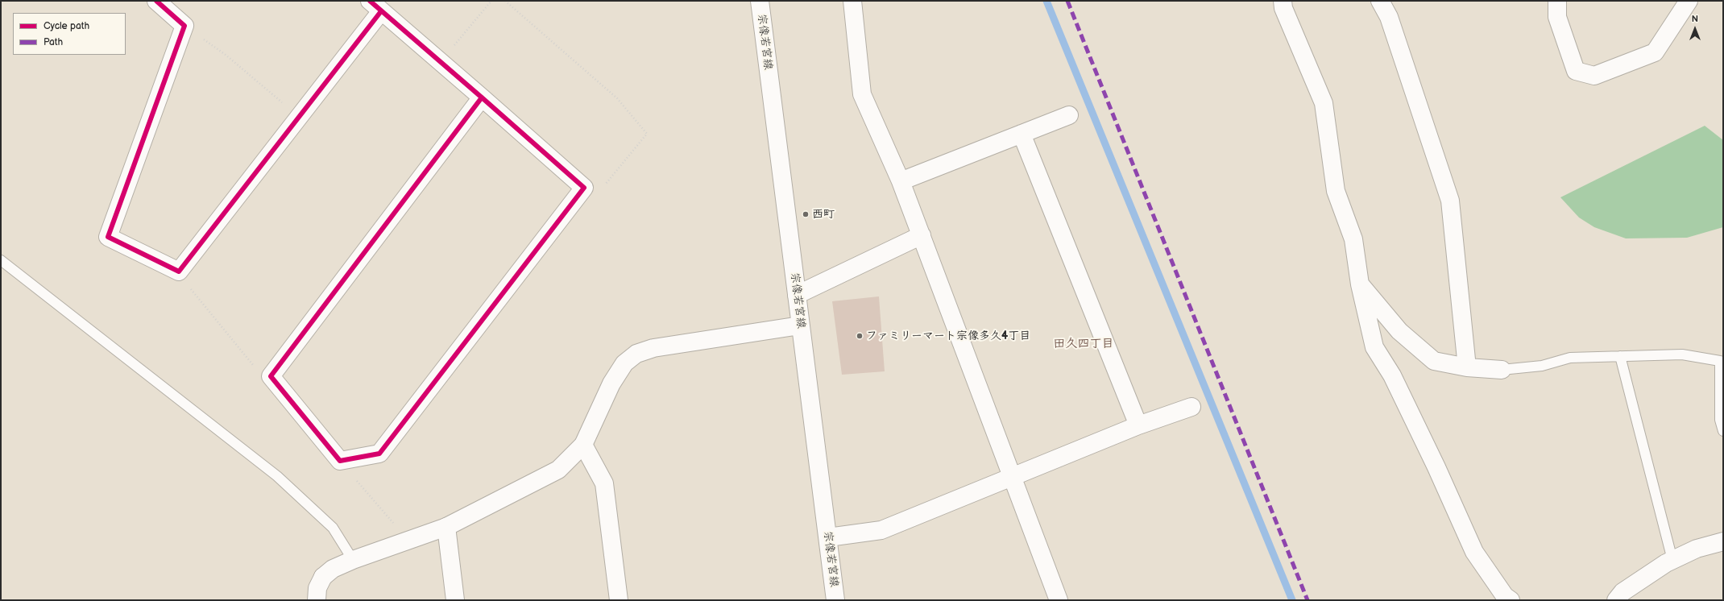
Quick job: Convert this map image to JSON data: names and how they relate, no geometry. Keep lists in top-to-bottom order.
{
  "streets": {
    "street": ["宗像若宮線"]
  },
  "districts": ["田久四丁目"],
  "places": ["西町", "ファミリーマート宗像多久4丁目"],
  "legend": ["Cycle path", "Path"],
  "north": "top"
}
